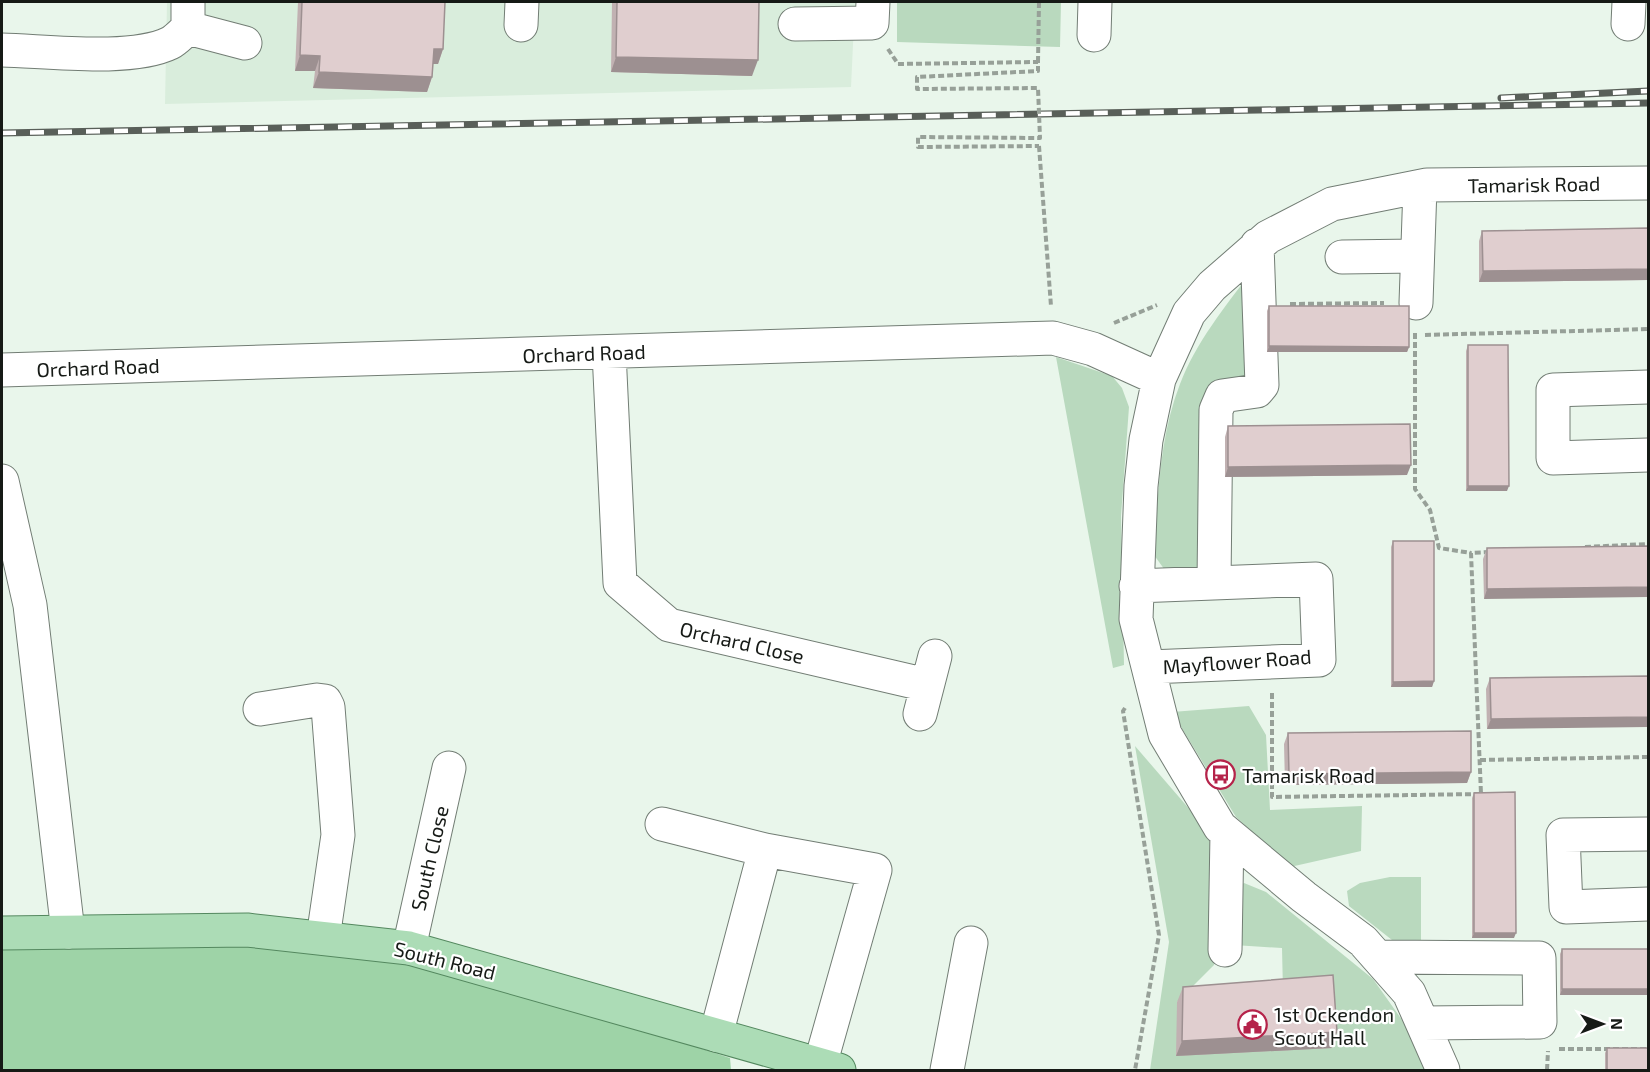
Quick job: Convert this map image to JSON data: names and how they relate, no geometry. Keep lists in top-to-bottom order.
{
  "streets": {
    "main road": ["South Road"],
    "street": [
      "Tamarisk Road",
      "Orchard Road",
      "Orchard Close",
      "Mayflower Road",
      "South Close"
    ]
  },
  "crossings": [
    ["Tamarisk Road", "Orchard Road"],
    ["Tamarisk Road", "Mayflower Road"],
    ["Orchard Road", "Orchard Close"],
    ["South Close", "South Road"]
  ],
  "places": {
    "bus stop": ["Tamarisk Road"],
    "public building": ["1st Ockendon Scout Hall"]
  },
  "north": "right"
}
